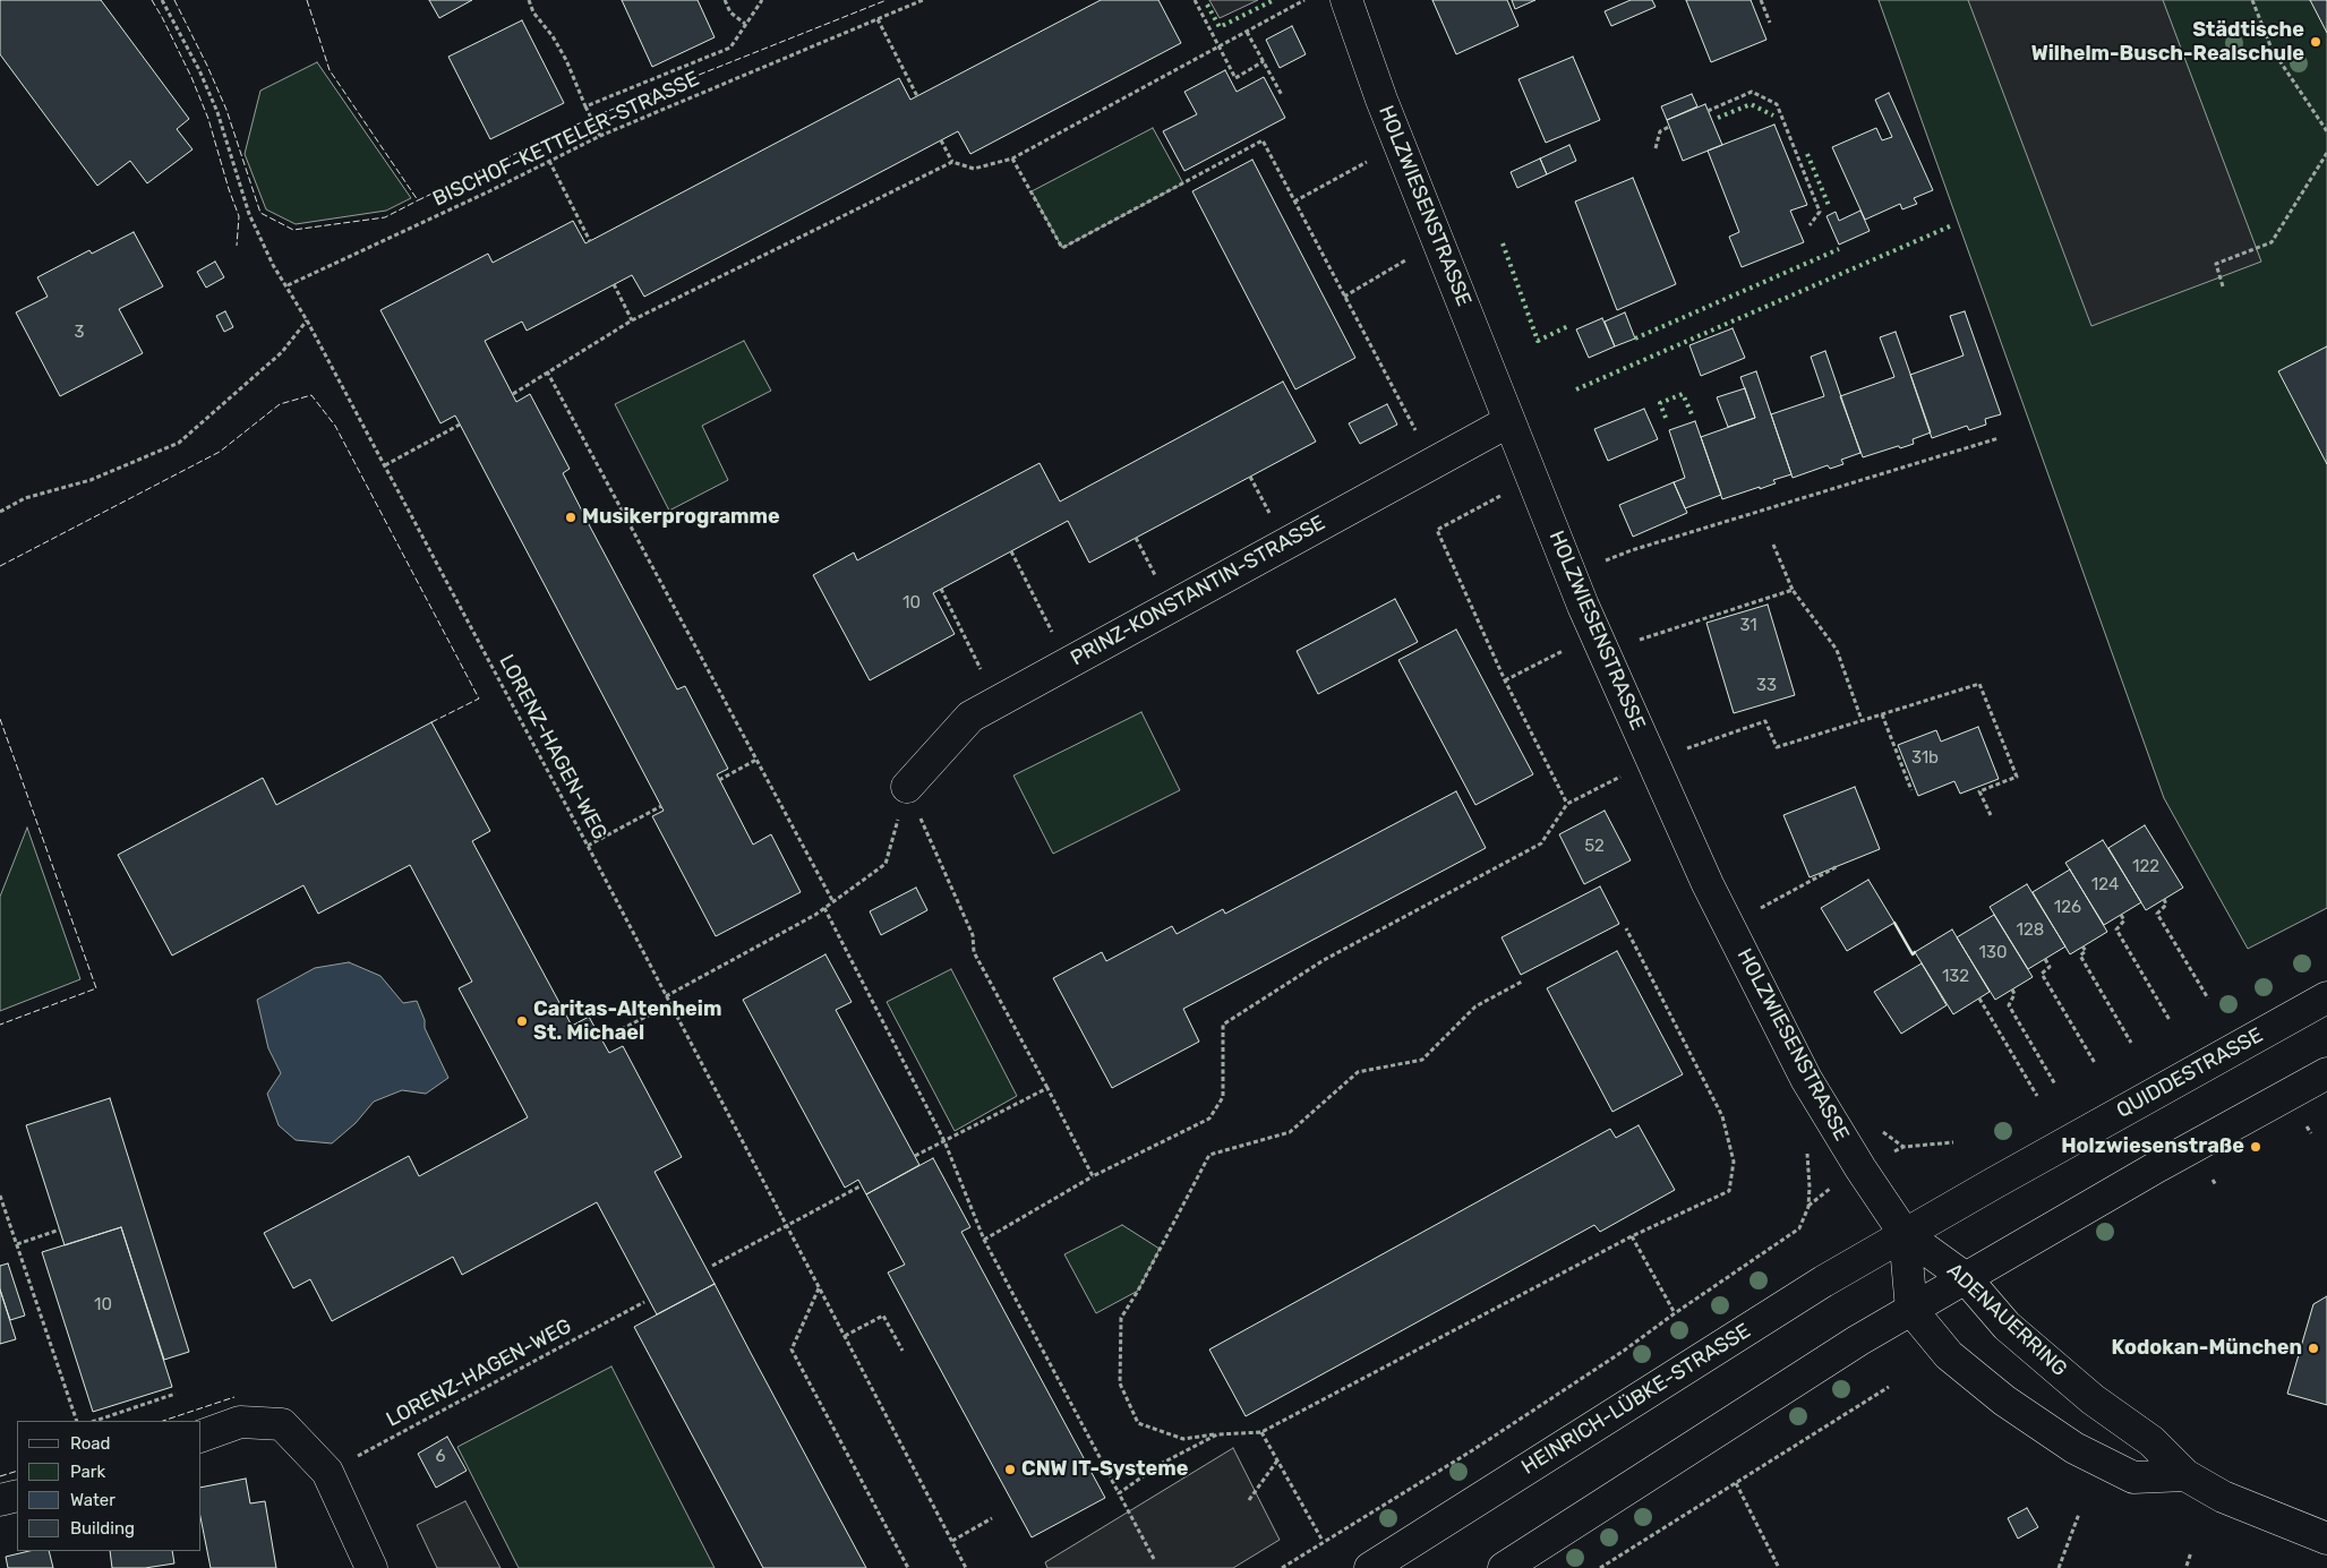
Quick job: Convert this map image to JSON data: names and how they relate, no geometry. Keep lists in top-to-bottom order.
{
  "streets": {
    "street": [
      "HOLZWIESENSTRASSE",
      "PRINZ-KONSTANTIN-STRASSE",
      "QUIDDESTRASSE",
      "ADENAUERRING",
      "HEINRICH-LÜBKE-STRASSE"
    ],
    "path": ["BISCHOF-KETTELER-STRASSE", "LORENZ-HAGEN-WEG"]
  },
  "crossings": [
    ["BISCHOF-KETTELER-STRASSE", "LORENZ-HAGEN-WEG"],
    ["HOLZWIESENSTRASSE", "PRINZ-KONSTANTIN-STRASSE"],
    ["HOLZWIESENSTRASSE", "QUIDDESTRASSE"],
    ["HOLZWIESENSTRASSE", "ADENAUERRING"],
    ["HOLZWIESENSTRASSE", "HEINRICH-LÜBKE-STRASSE"],
    ["QUIDDESTRASSE", "ADENAUERRING"],
    ["QUIDDESTRASSE", "HEINRICH-LÜBKE-STRASSE"],
    ["ADENAUERRING", "HEINRICH-LÜBKE-STRASSE"]
  ],
  "places": [
    "Städtische Wilhelm-Busch-Realschule",
    "Musikerprogramme",
    "Caritas-Altenheim St. Michael",
    "Holzwiesenstraße",
    "Kodokan-München",
    "CNW IT-Systeme"
  ],
  "house_numbers": [
    "3",
    "10",
    "31",
    "33",
    "31b",
    "52",
    "122",
    "124",
    "126",
    "128",
    "130",
    "132",
    "10",
    "6"
  ],
  "legend": [
    "Road",
    "Park",
    "Water",
    "Building"
  ]
}
